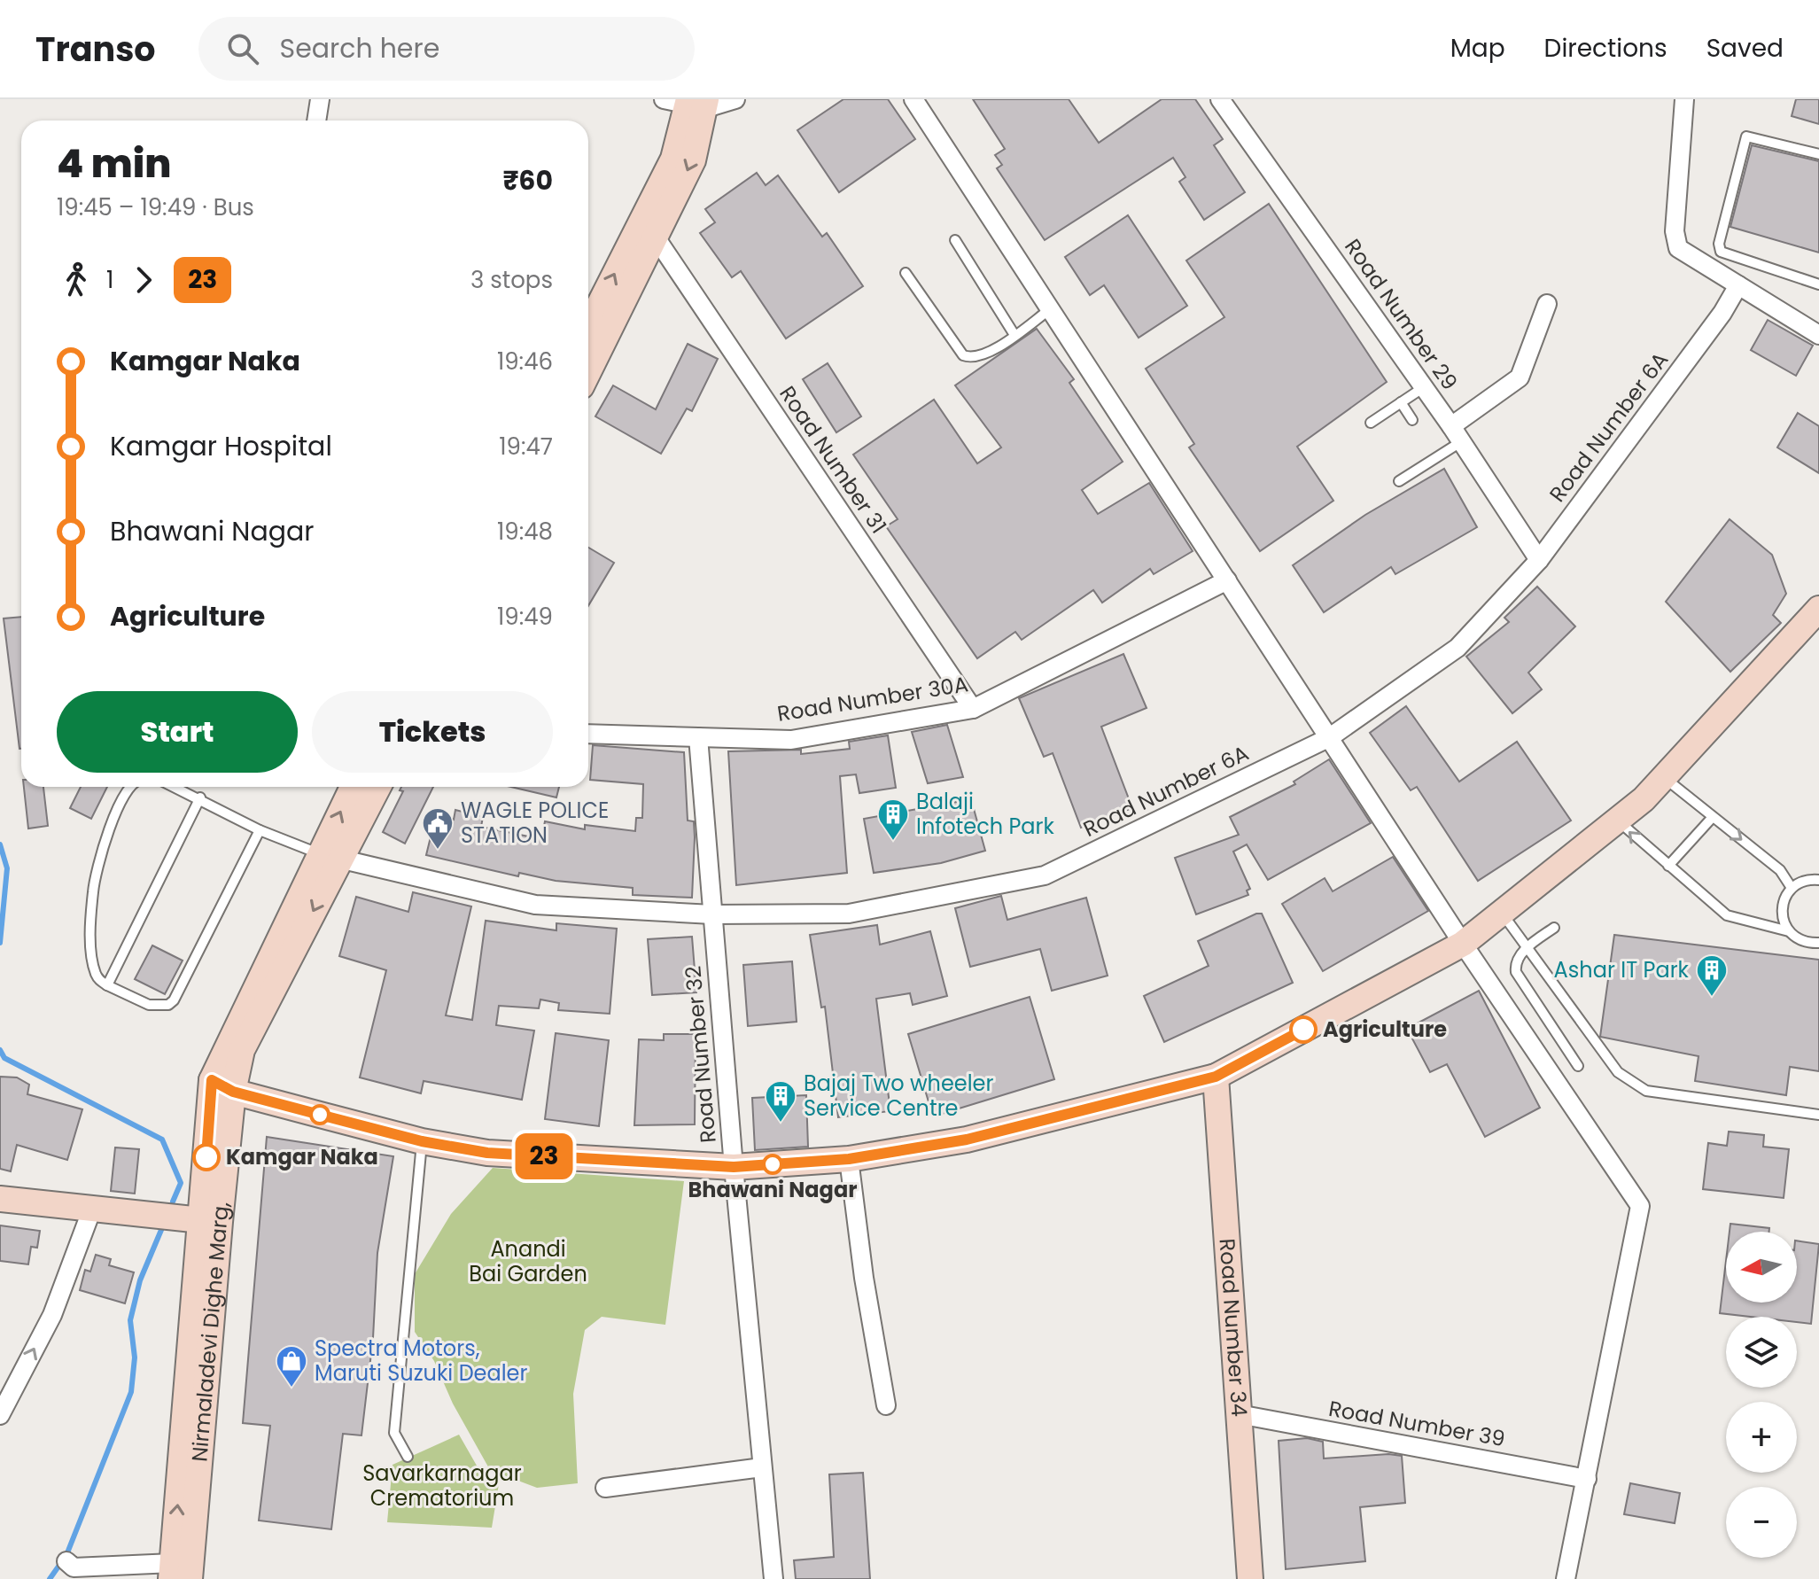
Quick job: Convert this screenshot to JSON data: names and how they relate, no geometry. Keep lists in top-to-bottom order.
{
  "streets": {
    "street": [
      "Road Number 29",
      "Road Number 6A",
      "Road Number 31",
      "Road Number 30A",
      "Road Number 32",
      "Road Number 34",
      "Nirmaladevi Dighe Marg,",
      "Road Number 39"
    ]
  },
  "crossings": [
    ["Road Number 29", "Road Number 6A"],
    ["Road Number 6A", "Road Number 32"],
    ["Road Number 6A", "Nirmaladevi Dighe Marg,"],
    ["Road Number 31", "Road Number 30A"],
    ["Road Number 30A", "Road Number 32"],
    ["Road Number 34", "Road Number 39"]
  ],
  "parks": ["Anandi Bai Garden", "Savarkarnagar Crematorium"],
  "places": {
    "building": ["Balaji Infotech Park", "Ashar IT Park", "Bajaj Two wheeler Service Centre"],
    "public building": ["WAGLE POLICE STATION"],
    "other": ["Agriculture", "Kamgar Naka", "Bhawani Nagar"],
    "shop": ["Spectra Motors, Maruti Suzuki Dealer"]
  },
  "lines": ["bus line 23"],
  "north": "left",
  "page": {
    "header": "Transo",
    "search": "Search here",
    "nav": ["Map", "Directions", "Saved"],
    "on_map": "23",
    "heading": ["4 min", "19:45 – 19:49 · Bus", "₹60"],
    "legs": ["1", "23", "3 stops"],
    "list": [
      {
        "name": "Kamgar Naka",
        "value": "19:46"
      },
      {
        "name": "Kamgar Hospital",
        "value": "19:47"
      },
      {
        "name": "Bhawani Nagar",
        "value": "19:48"
      },
      {
        "name": "Agriculture",
        "value": "19:49"
      }
    ],
    "buttons": ["Start", "Tickets"],
    "map_buttons": ["+", "−"]
  }
}
